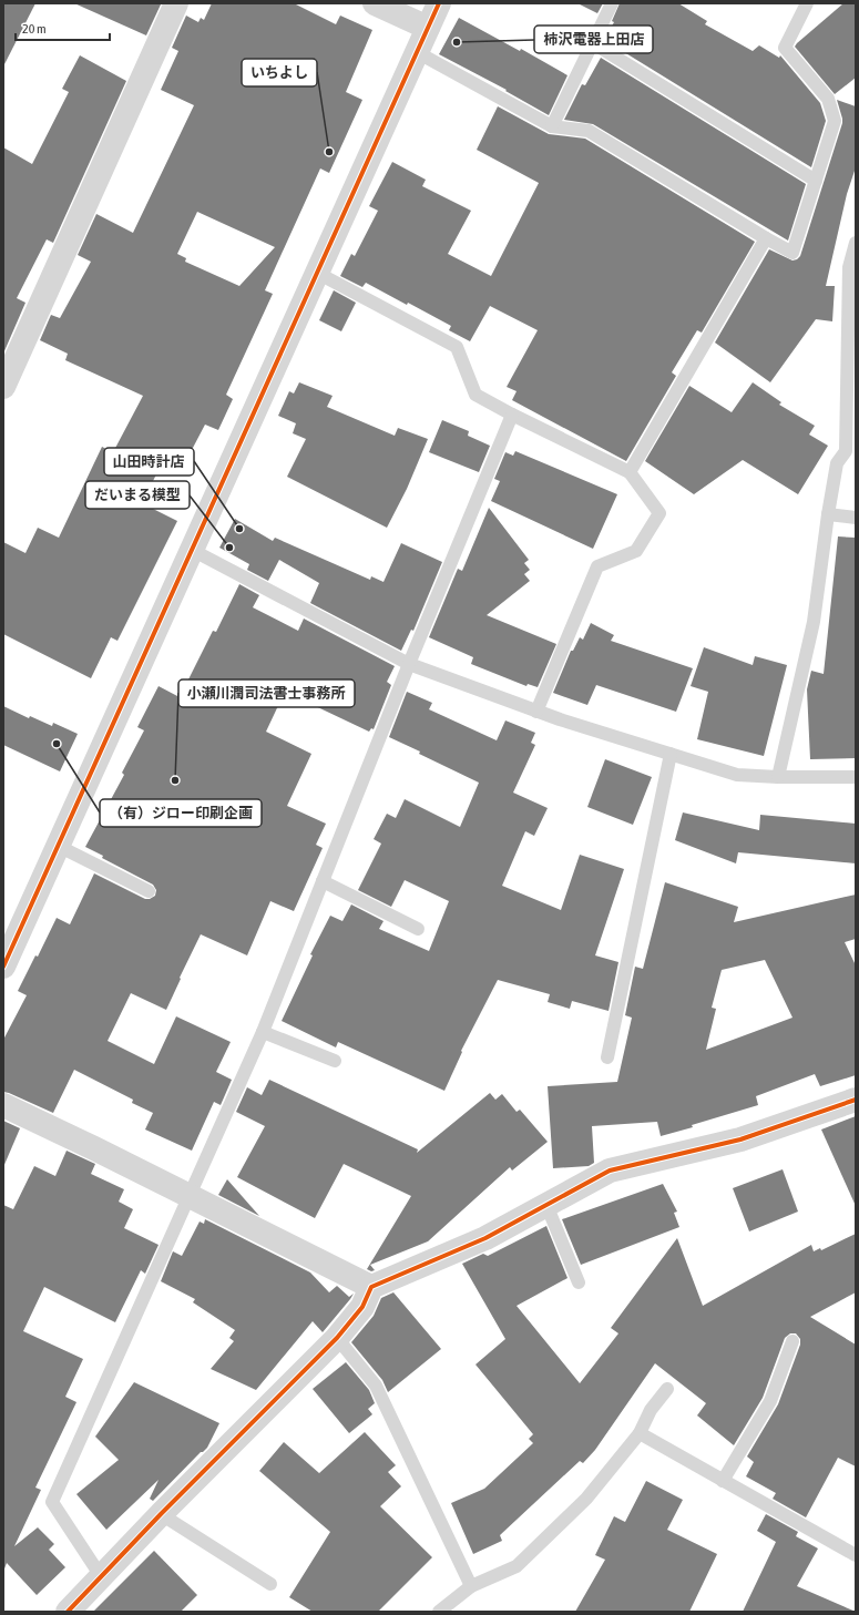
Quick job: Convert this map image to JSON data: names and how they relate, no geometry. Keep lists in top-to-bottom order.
{
  "places": [
    "柿沢電器上田店",
    "いちよし",
    "山田時計店",
    "だいまる模型",
    "（有）ジロー印刷企画",
    "小瀬川潤司法書士事務所"
  ],
  "scale_bar": "20 m"
}
